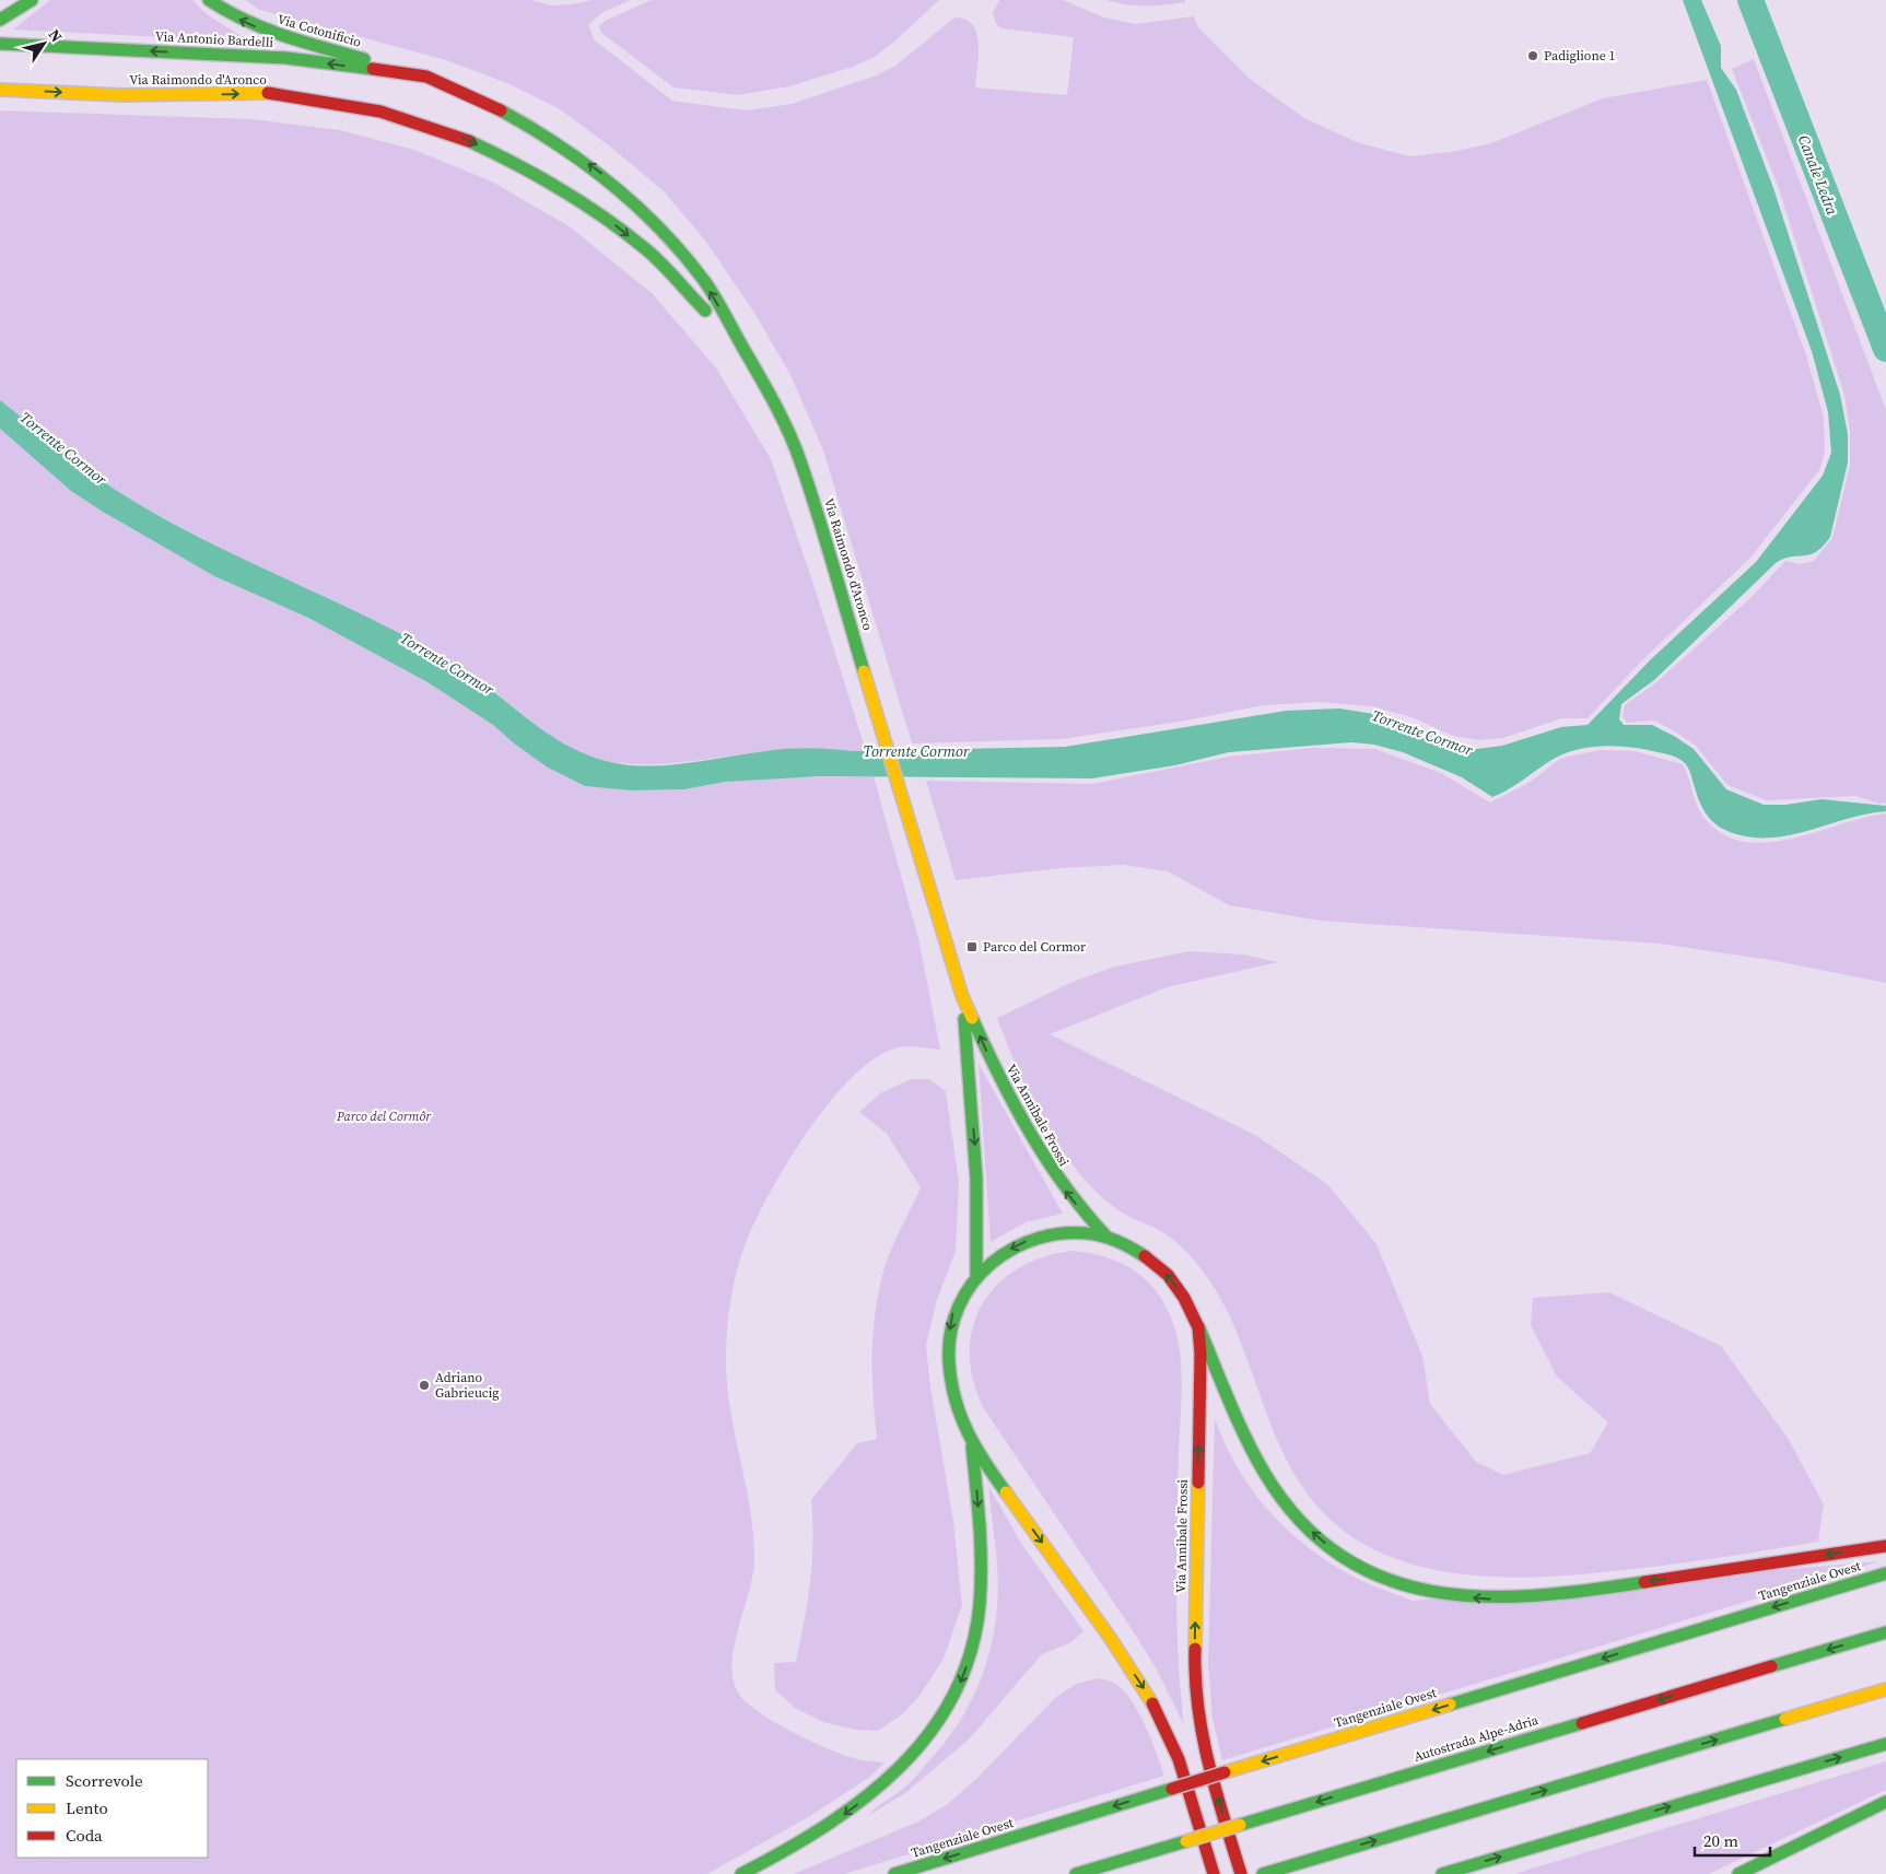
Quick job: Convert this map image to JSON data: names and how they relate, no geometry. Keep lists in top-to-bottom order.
{
  "streets": {
    "main road": [
      "Via Cotonificio",
      "Via Antonio Bardelli",
      "Via Raimondo d'Aronco",
      "Via Annibale Frossi",
      "Tangenziale Ovest",
      "Autostrada Alpe-Adria"
    ]
  },
  "crossings": [
    ["Via Cotonificio", "Via Antonio Bardelli"],
    ["Via Cotonificio", "Via Raimondo d'Aronco"],
    ["Via Antonio Bardelli", "Via Raimondo d'Aronco"],
    ["Via Raimondo d'Aronco", "Via Annibale Frossi"]
  ],
  "one_way": ["Via Cotonificio", "Via Antonio Bardelli"],
  "water": ["Canale Ledra", "Torrente Cormor"],
  "parks": ["Parco del Cormôr"],
  "places": {
    "other": ["Padiglione 1", "Adriano Gabrieucig"],
    "transit": ["Parco del Cormor"]
  },
  "legend": ["Scorrevole", "Lento", "Coda"],
  "scale_bar": "20 m",
  "north": "top right"
}
